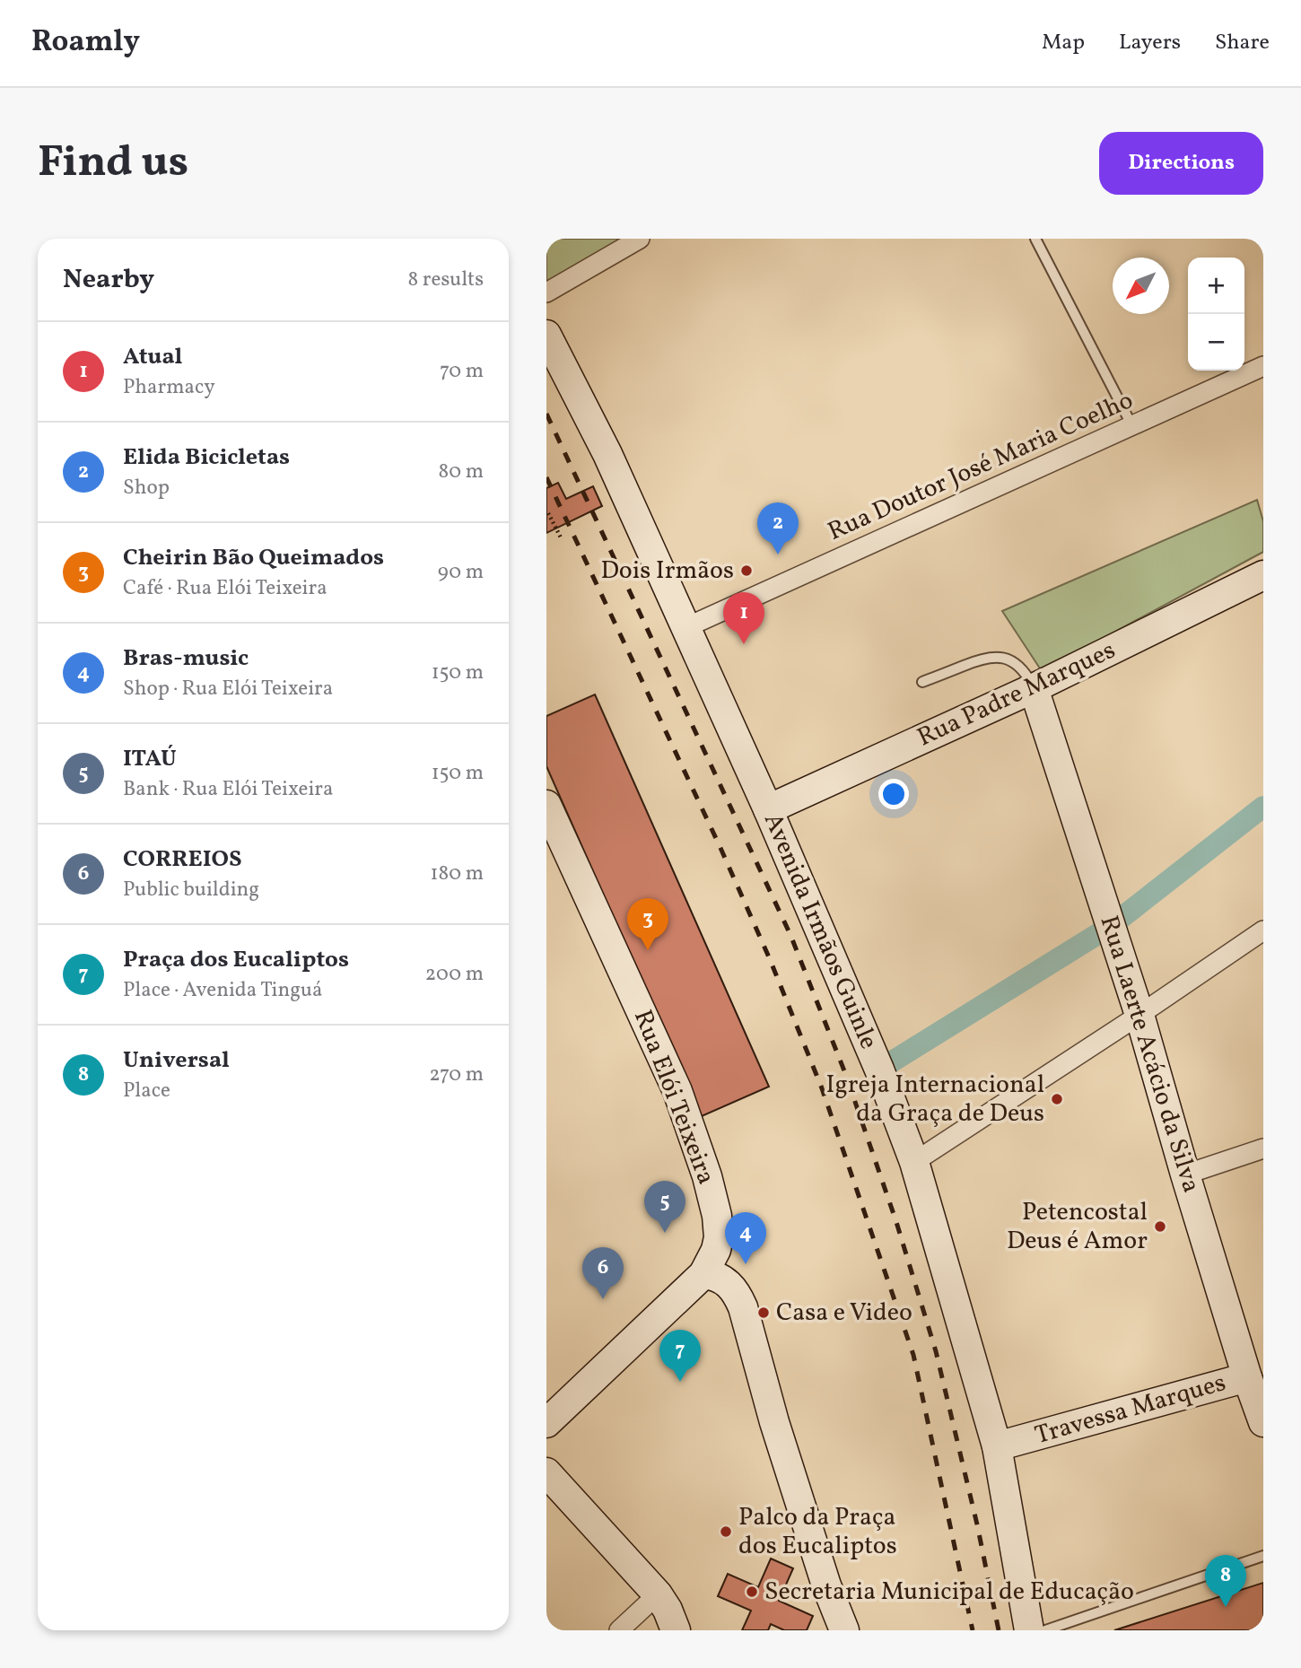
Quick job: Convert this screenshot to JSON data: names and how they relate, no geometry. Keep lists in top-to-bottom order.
{
  "streets": {
    "main road": [
      "Rua Padre Marques",
      "Avenida Irmãos Guinle",
      "Rua Laerte Acácio da Silva",
      "Rua Elói Teixeira",
      "Travessa Marques"
    ],
    "street": ["Rua Doutor José Maria Coelho"]
  },
  "crossings": [
    ["Rua Doutor José Maria Coelho", "Avenida Irmãos Guinle"],
    ["Rua Padre Marques", "Avenida Irmãos Guinle"],
    ["Rua Padre Marques", "Rua Laerte Acácio da Silva"],
    ["Avenida Irmãos Guinle", "Travessa Marques"],
    ["Rua Laerte Acácio da Silva", "Travessa Marques"]
  ],
  "places": [
    "Dois Irmãos",
    "Igreja Internacional da Graça de Deus",
    "Petencostal Deus é Amor",
    "Casa e Video",
    "Palco da Praça dos Eucaliptos",
    "Secretaria Municipal de Educação"
  ],
  "north": "bottom left",
  "page": {
    "header": "Roamly",
    "nav": ["Map", "Layers", "Share"],
    "buttons": "Directions",
    "title": "Find us",
    "heading": ["Nearby", "8 results"],
    "map_buttons": ["+", "−"],
    "list": [
      {
        "mark": "1",
        "name": "Atual",
        "note": "Pharmacy",
        "value": "70 m"
      },
      {
        "mark": "2",
        "name": "Elida Bicicletas",
        "note": "Shop",
        "value": "80 m"
      },
      {
        "mark": "3",
        "name": "Cheirin Bão Queimados",
        "note": "Café · Rua Elói Teixeira",
        "value": "90 m"
      },
      {
        "mark": "4",
        "name": "Bras-music",
        "note": "Shop · Rua Elói Teixeira",
        "value": "150 m"
      },
      {
        "mark": "5",
        "name": "ITAÚ",
        "note": "Bank · Rua Elói Teixeira",
        "value": "150 m"
      },
      {
        "mark": "6",
        "name": "CORREIOS",
        "note": "Public building",
        "value": "180 m"
      },
      {
        "mark": "7",
        "name": "Praça dos Eucaliptos",
        "note": "Place · Avenida Tinguá",
        "value": "200 m"
      },
      {
        "mark": "8",
        "name": "Universal",
        "note": "Place",
        "value": "270 m"
      }
    ],
    "pins": [
      "2",
      "1",
      "3",
      "5",
      "4",
      "6",
      "7",
      "8"
    ]
  }
}
